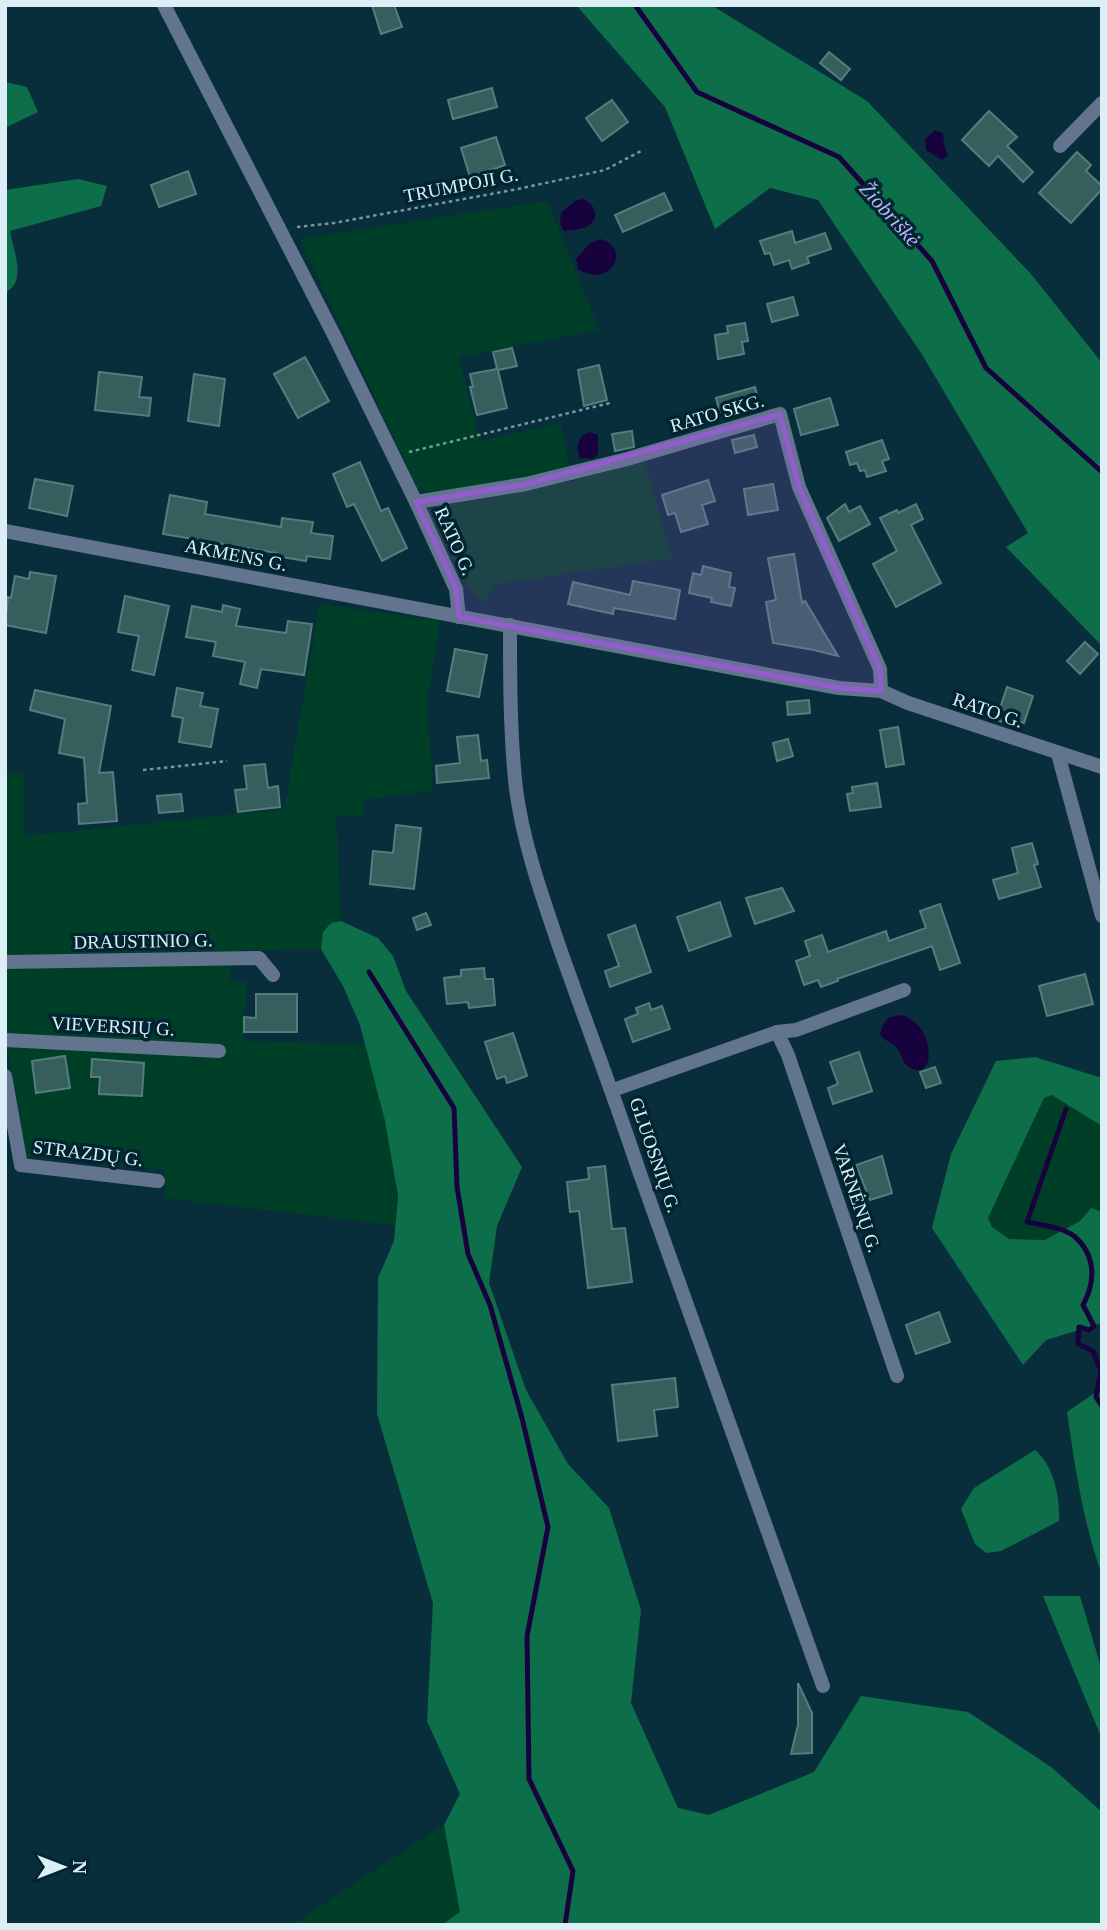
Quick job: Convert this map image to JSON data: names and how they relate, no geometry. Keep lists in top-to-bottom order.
{
  "streets": {
    "street": [
      "RATO SKG.",
      "RATO G.",
      "AKMENS G.",
      "DRAUSTINIO G.",
      "VIEVERSIŲ G.",
      "STRAZDŲ G.",
      "GLUOSNIŲ G.",
      "VARNĖNŲ G."
    ],
    "path": ["TRUMPOJI G."]
  },
  "crossings": [
    ["TRUMPOJI G.", "RATO G."],
    ["RATO SKG.", "RATO G."],
    ["RATO G.", "AKMENS G."],
    ["RATO G.", "GLUOSNIŲ G."]
  ],
  "water": ["Žiobriškė"],
  "north": "right"
}
